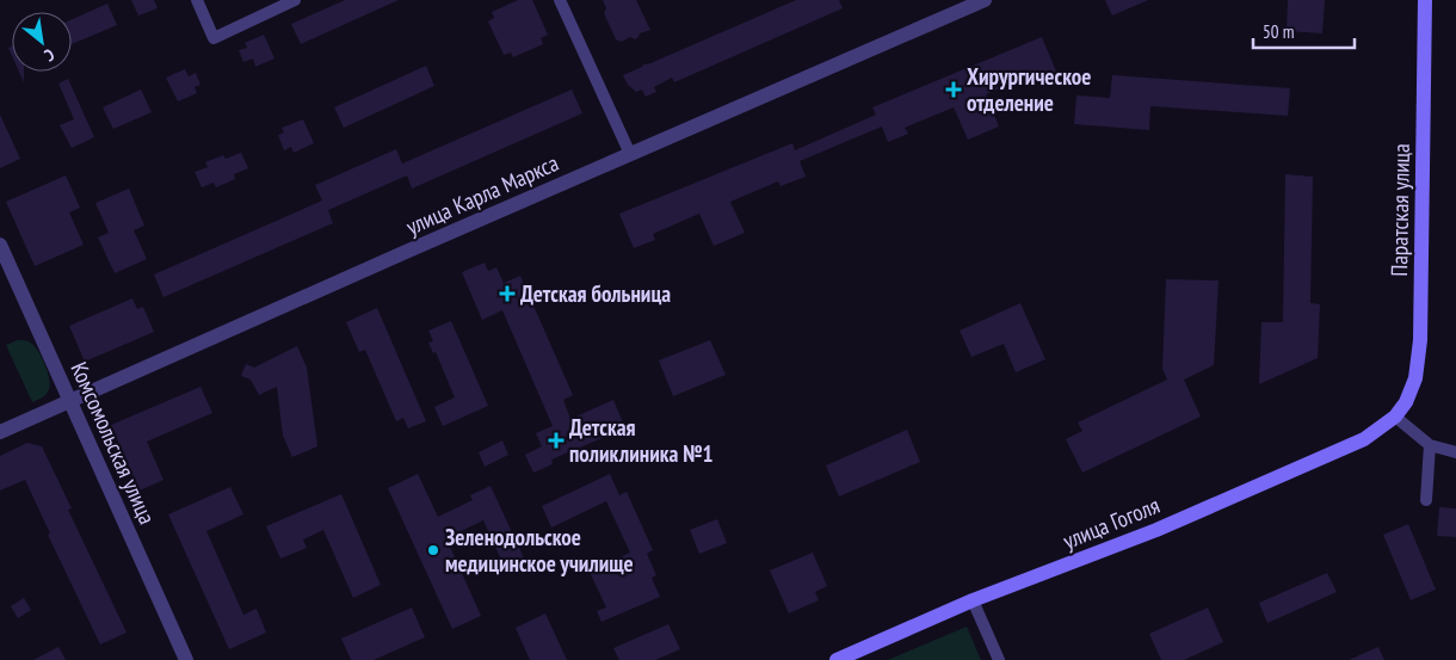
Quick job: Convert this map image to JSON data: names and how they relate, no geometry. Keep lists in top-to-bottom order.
{
  "streets": {
    "main road": ["Паратская улица", "улица Гоголя"],
    "street": ["улица Карла Маркса", "Комсомольская улица"]
  },
  "crossings": [
    ["улица Карла Маркса", "Комсомольская улица"],
    ["Паратская улица", "улица Гоголя"]
  ],
  "places": {
    "health": ["Хирургическое отделение", "Детская больница", "Детская поликлиника №1"],
    "other": ["Зеленодольское медицинское училище"]
  },
  "scale_bar": "50 m",
  "north": "bottom right"
}
